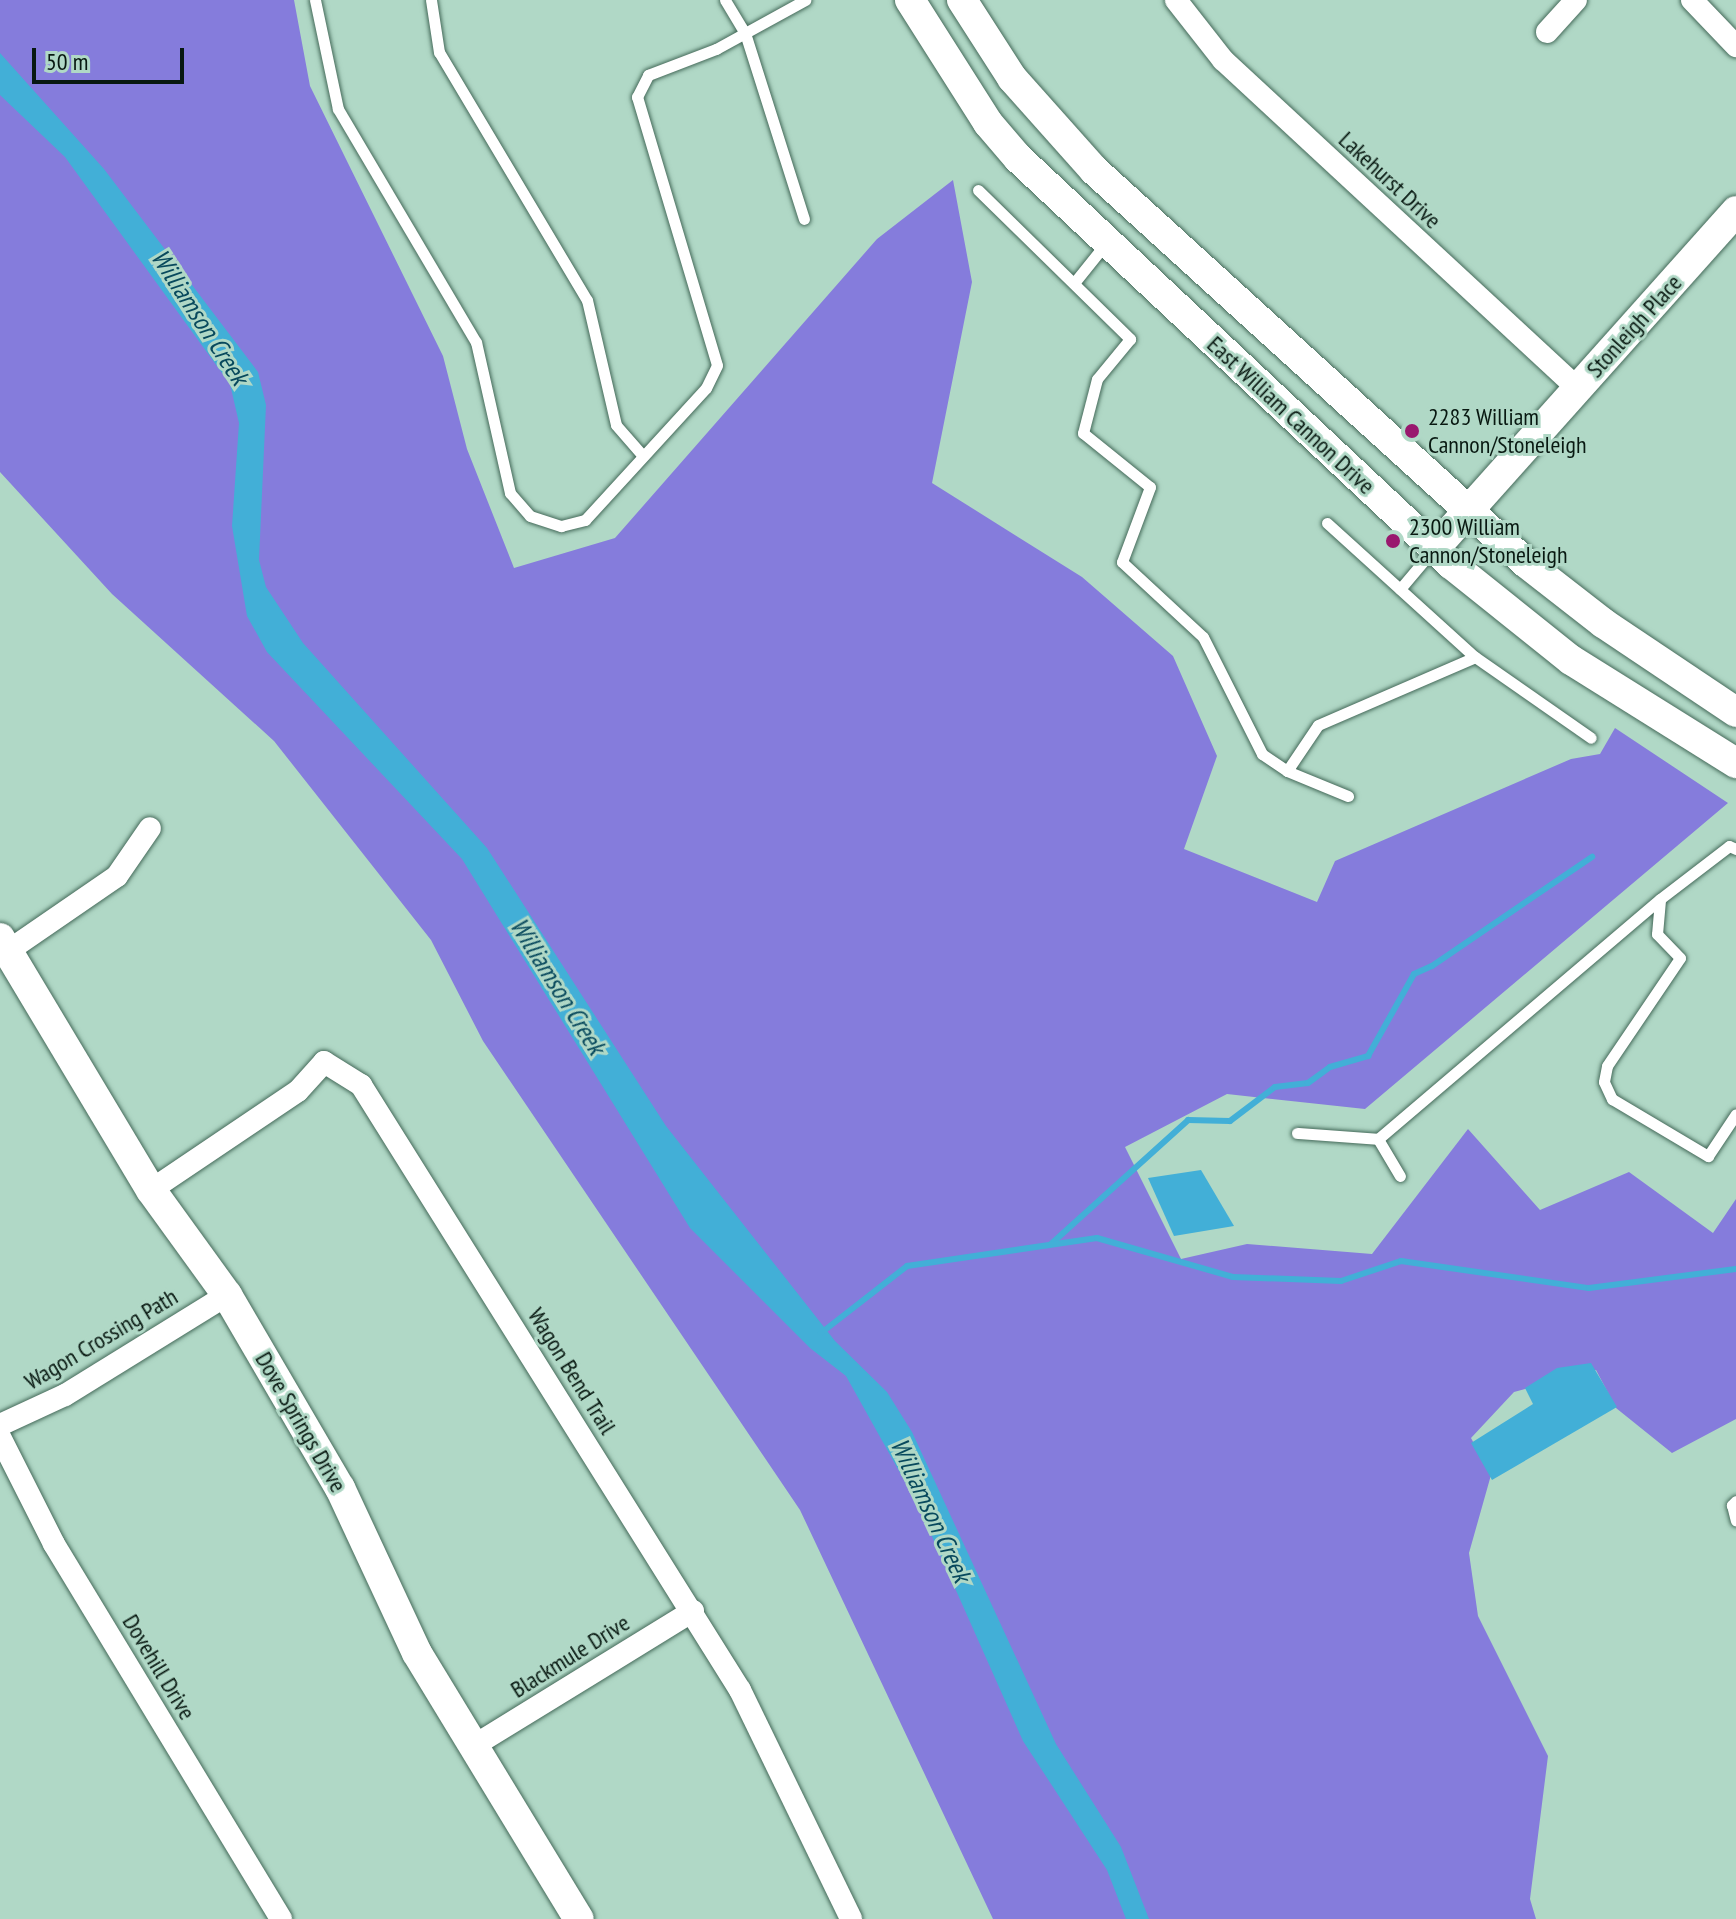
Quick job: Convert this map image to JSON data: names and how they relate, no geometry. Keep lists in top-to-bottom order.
{
  "streets": {
    "main road": ["Stonleigh Place", "East William Cannon Drive", "Dove Springs Drive"],
    "street": [
      "Lakehurst Drive",
      "Wagon Crossing Path",
      "Wagon Bend Trail",
      "Blackmule Drive",
      "Dovehill Drive"
    ]
  },
  "crossings": [
    ["Lakehurst Drive", "Stonleigh Place"],
    ["Stonleigh Place", "East William Cannon Drive"],
    ["Wagon Crossing Path", "Dove Springs Drive"],
    ["Wagon Bend Trail", "Dove Springs Drive"],
    ["Wagon Bend Trail", "Blackmule Drive"],
    ["Dove Springs Drive", "Blackmule Drive"]
  ],
  "water": ["Williamson Creek"],
  "places": ["2283 William Cannon/Stoneleigh", "2300 William Cannon/Stoneleigh"],
  "scale_bar": "50 m"
}
